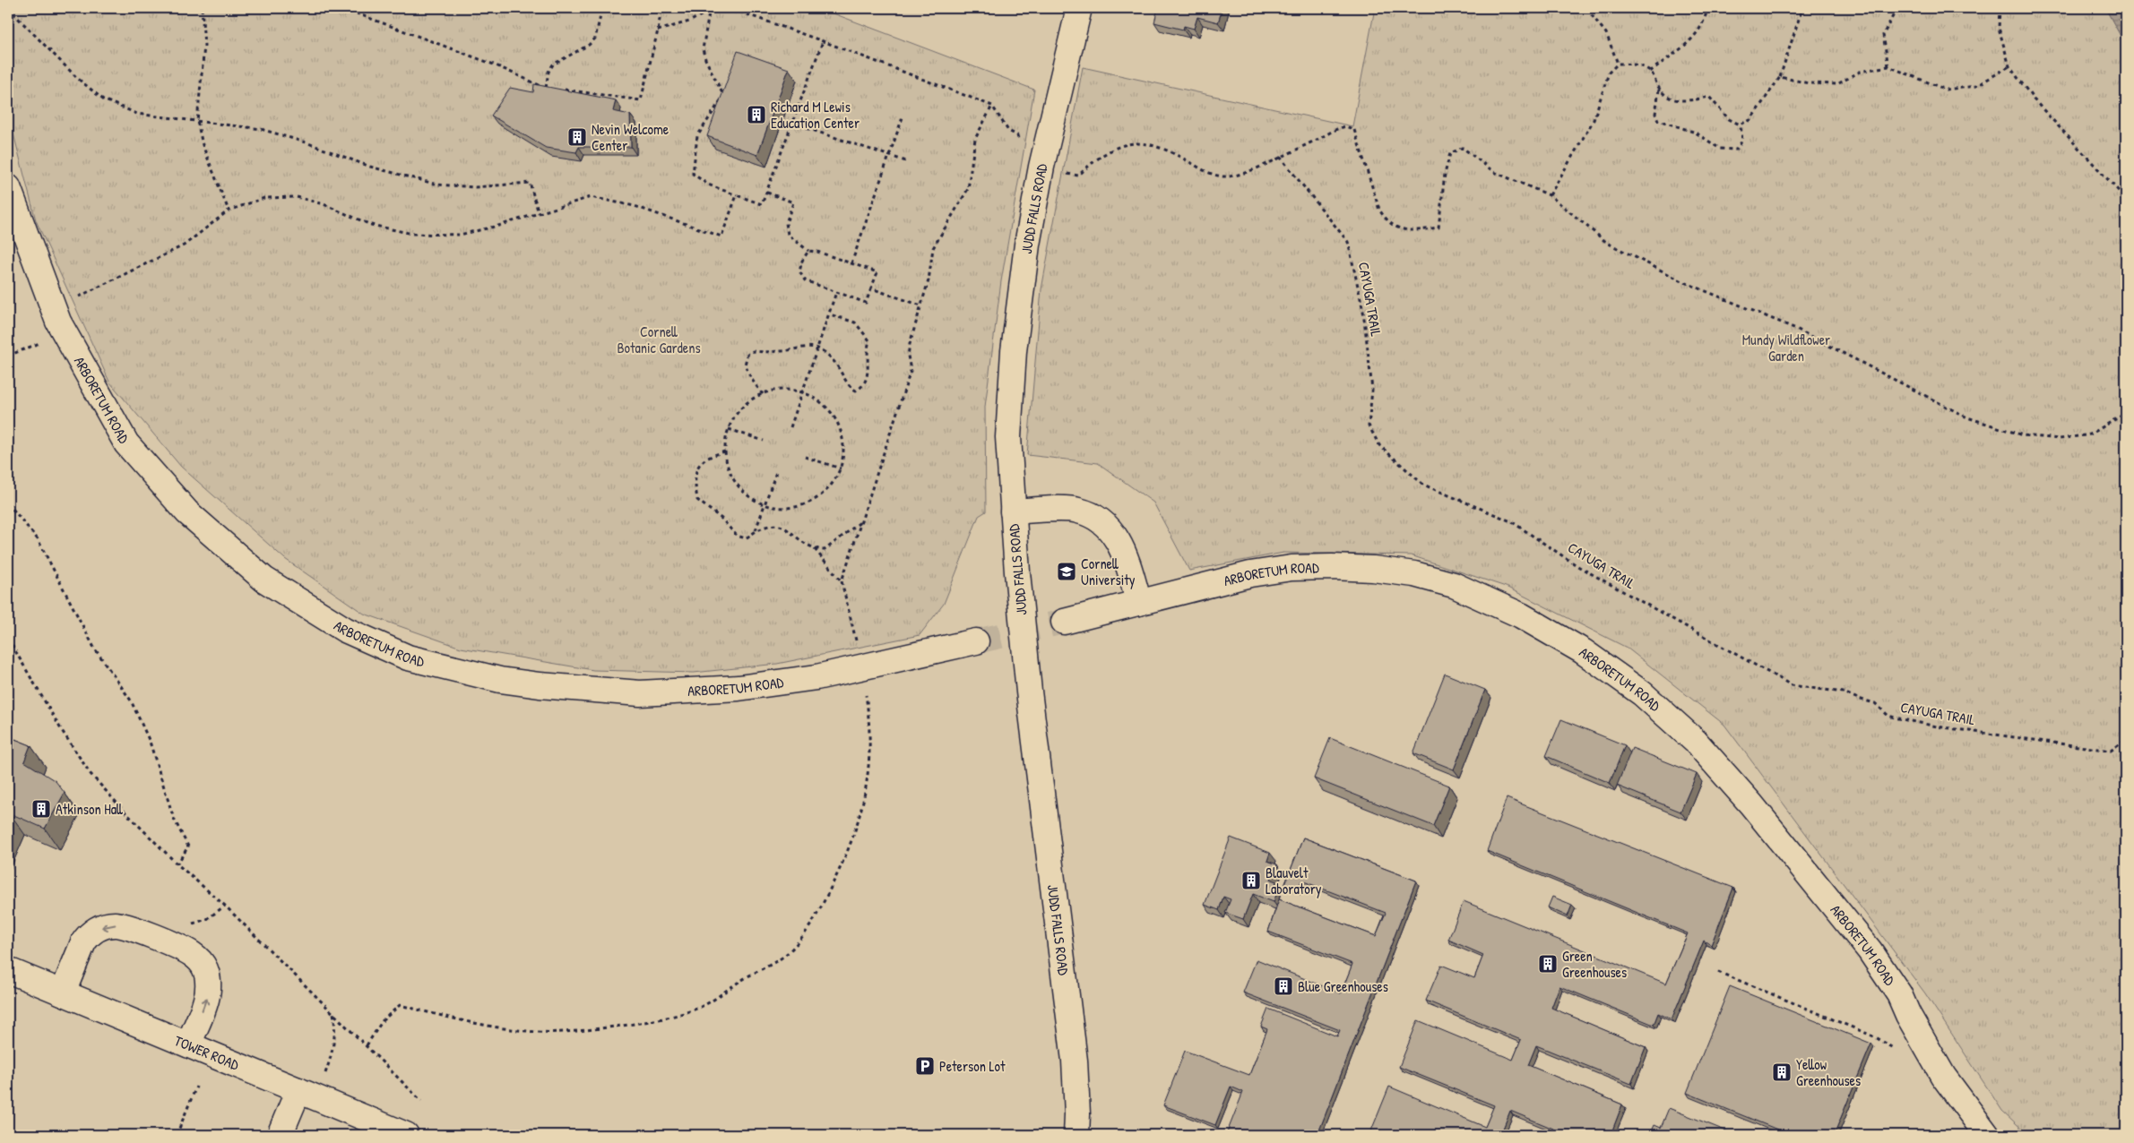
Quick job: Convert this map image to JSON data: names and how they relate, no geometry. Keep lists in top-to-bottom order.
{
  "streets": {
    "street": ["JUDD FALLS ROAD", "ARBORETUM ROAD", "TOWER ROAD"],
    "path": ["CAYUGA TRAIL"]
  },
  "parks": ["Cornell Botanic Gardens", "Mundy Wildflower Garden"],
  "places": {
    "building": [
      "Richard M Lewis Education Center",
      "Nevin Welcome Center",
      "Atkinson Hall",
      "Blauvelt Laboratory",
      "Green Greenhouses",
      "Blue Greenhouses",
      "Yellow Greenhouses"
    ],
    "school or university": ["Cornell University"],
    "parking": ["Peterson Lot"]
  }
}
